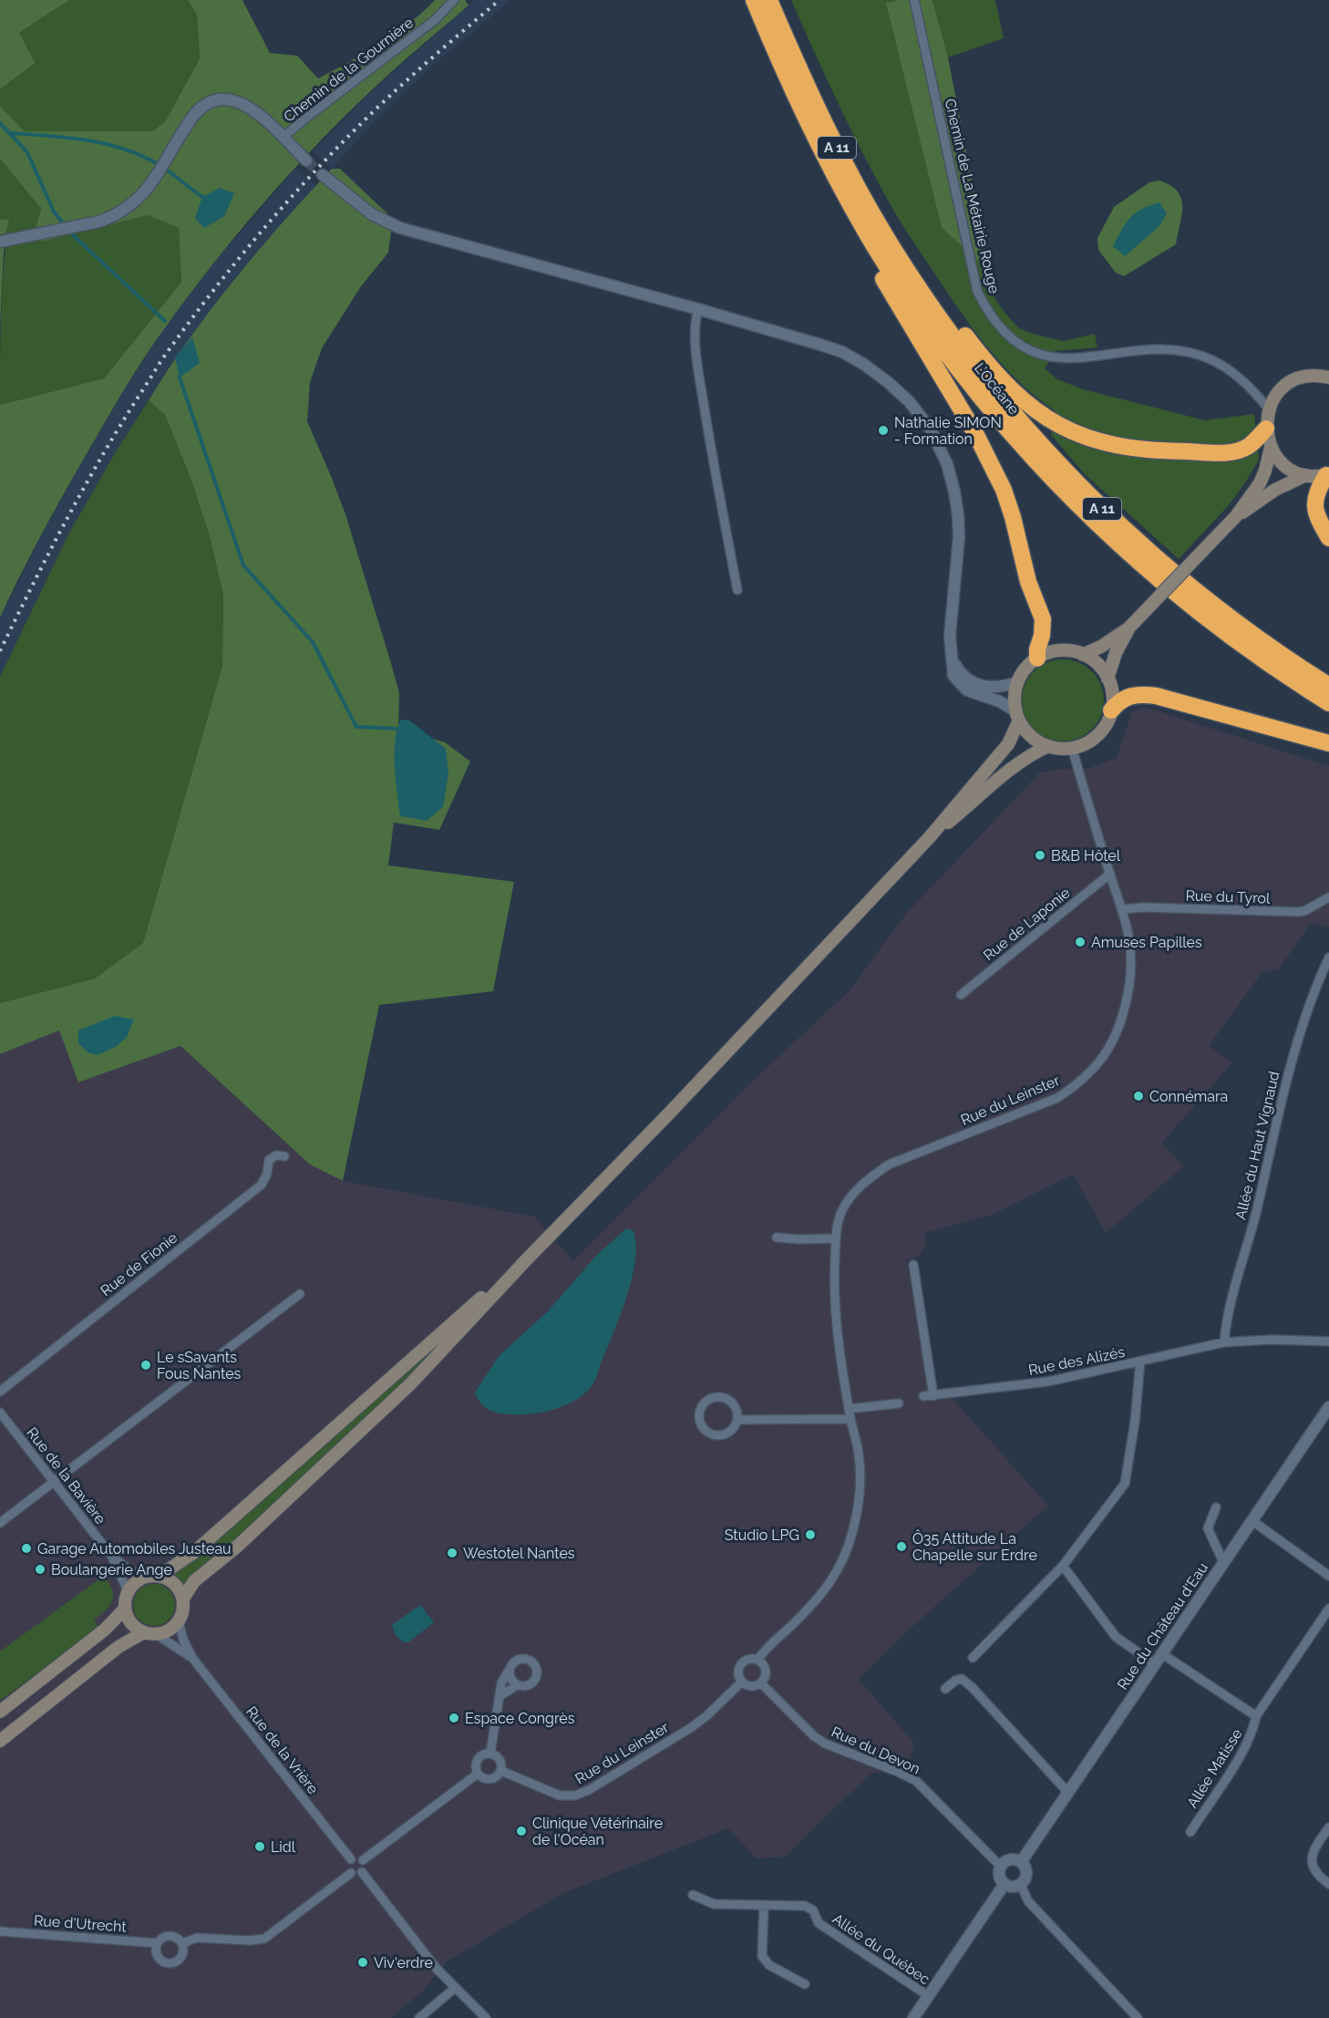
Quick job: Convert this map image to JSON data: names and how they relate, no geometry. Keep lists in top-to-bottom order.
{
  "streets": {
    "highway": ["A 11", "L’Océane"],
    "street": [
      "Chemin de la Gournière",
      "Chemin de La Métairie Rouge",
      "Rue du Tyrol",
      "Rue de Laponie",
      "Rue du Leinster",
      "Allée du Haut Vignaud",
      "Rue de Fionie",
      "Rue des Alizés",
      "Rue de la Bavière",
      "Rue du Château d'Eau",
      "Rue de la Vrière",
      "Rue du Devon",
      "Allée Matisse",
      "Rue d'Utrecht",
      "Allée du Québec"
    ]
  },
  "crossings": [
    ["Rue du Tyrol", "Rue du Leinster"],
    ["Rue de Laponie", "Rue du Leinster"],
    ["Rue du Leinster", "Rue du Devon"],
    ["Allée du Haut Vignaud", "Rue des Alizés"],
    ["Rue de la Bavière", "Rue de la Vrière"],
    ["Rue du Château d'Eau", "Rue du Devon"],
    ["Rue du Château d'Eau", "Allée Matisse"]
  ],
  "places": [
    "Nathalie SIMON - Formation",
    "B&B Hôtel",
    "Amuses Papilles",
    "Connémara",
    "Le sSavants Fous Nantes",
    "Studio LPG",
    "Ô35 Attitude La Chapelle sur Erdre",
    "Garage Automobiles Justeau",
    "Westotel Nantes",
    "Boulangerie Ange",
    "Espace Congrès",
    "Clinique Vétérinaire de l'Océan",
    "Lidl",
    "Viv'erdre"
  ]
}
